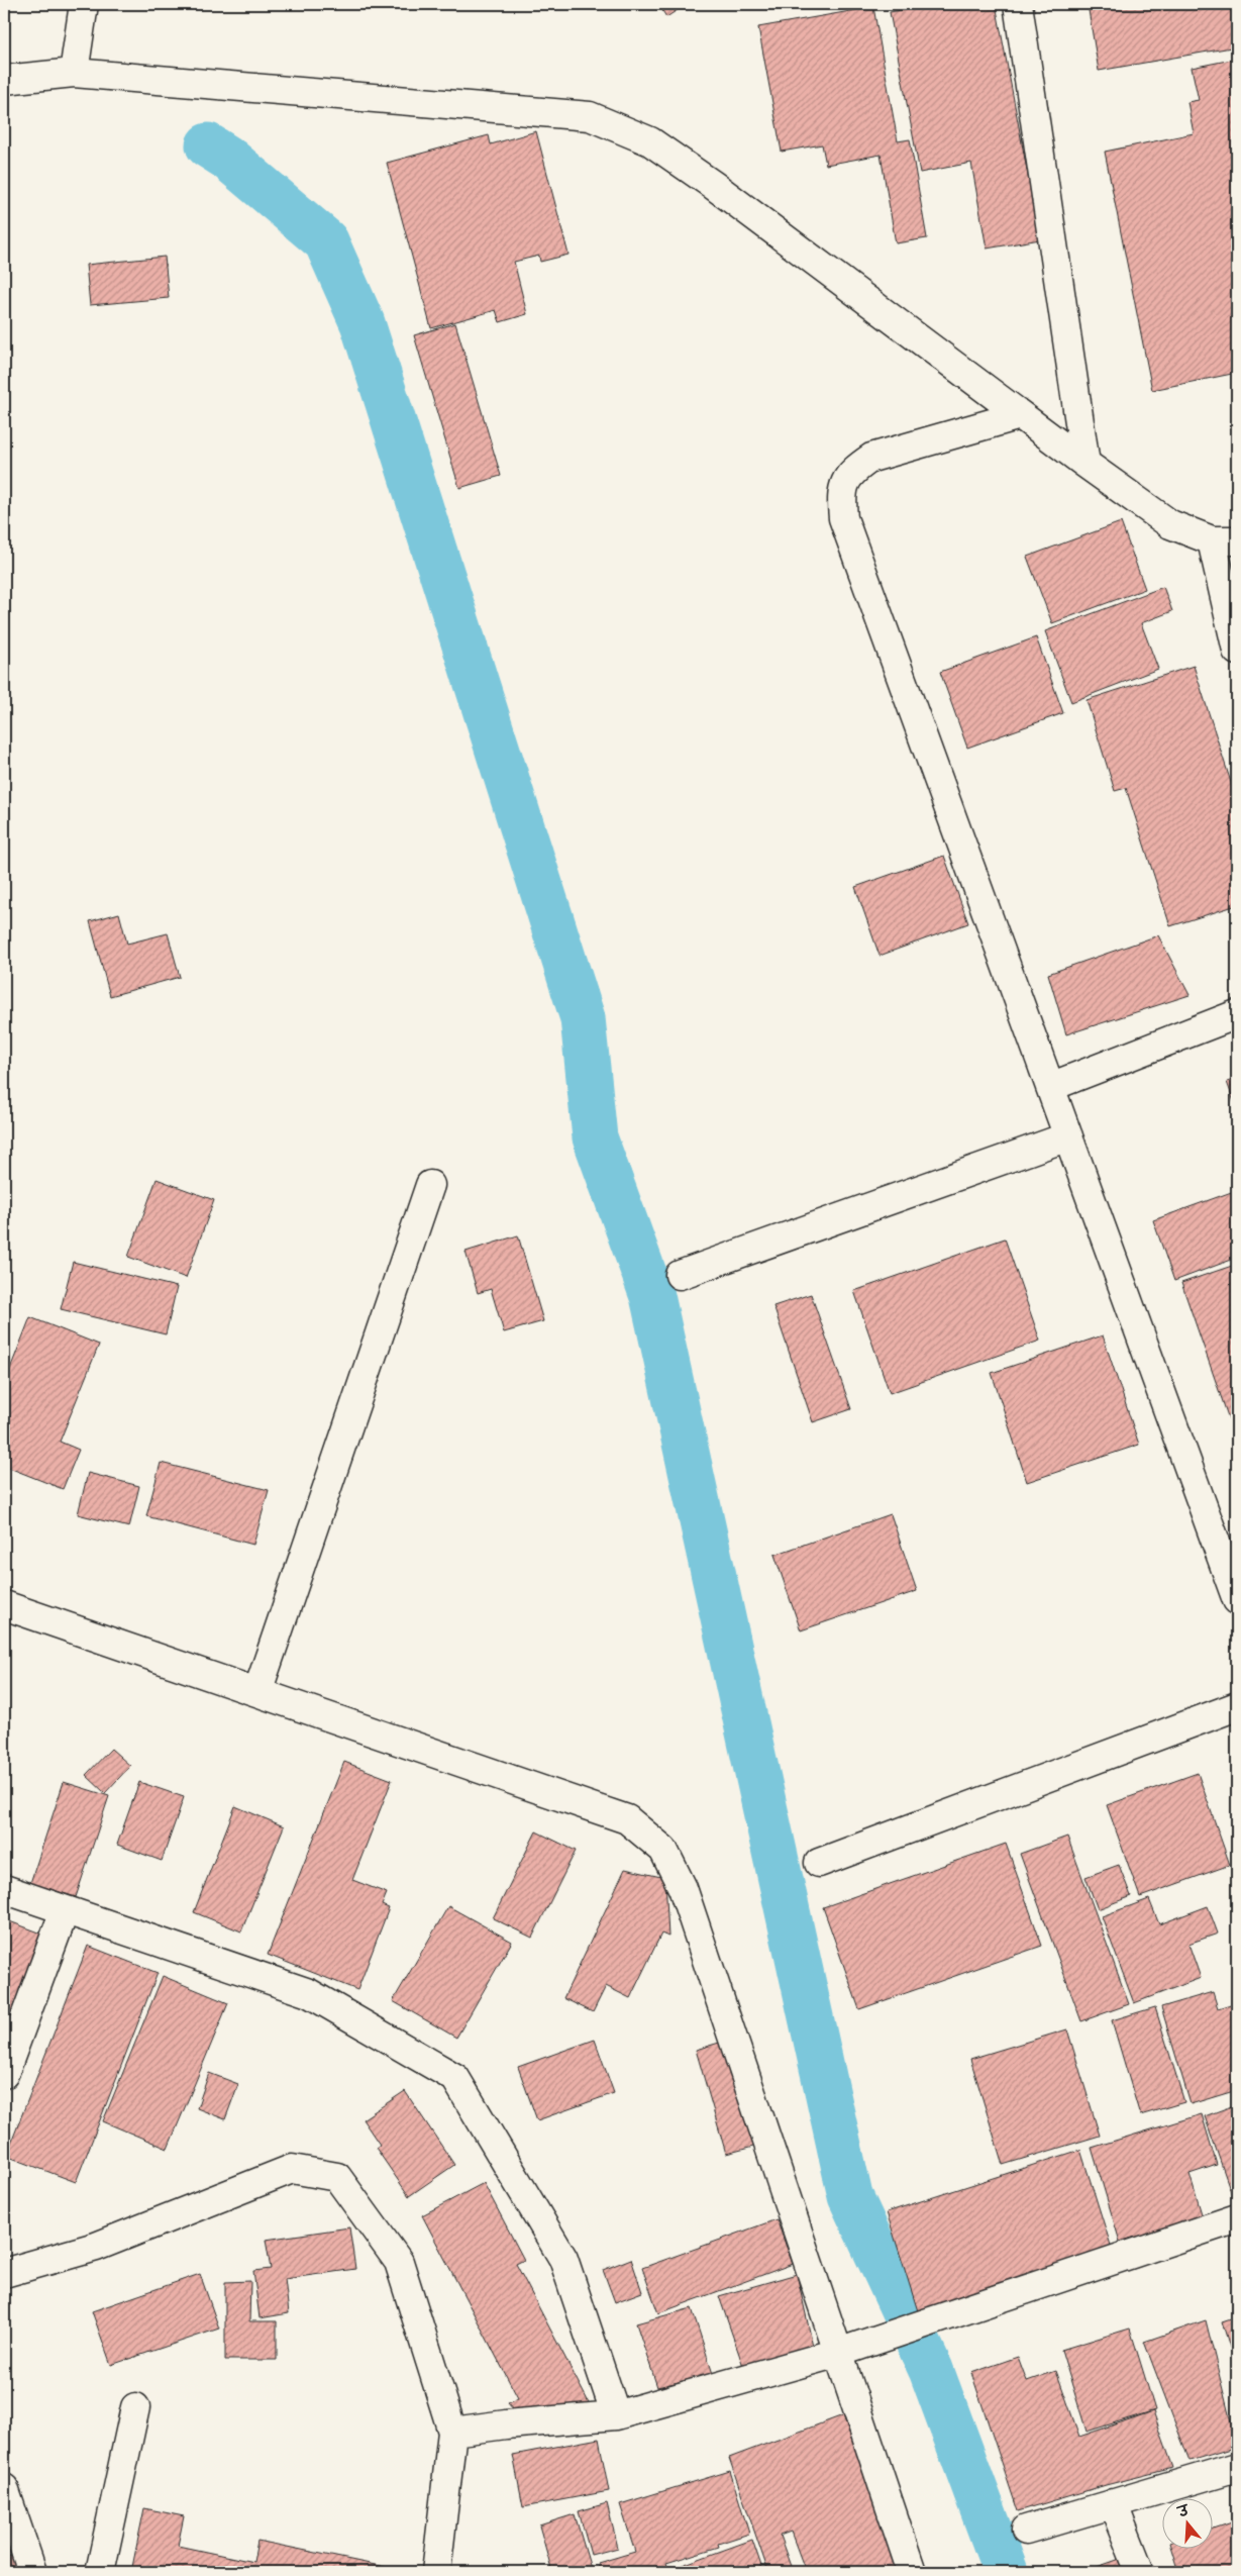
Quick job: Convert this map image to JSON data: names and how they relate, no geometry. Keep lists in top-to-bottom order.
{
  "north": "top"
}
